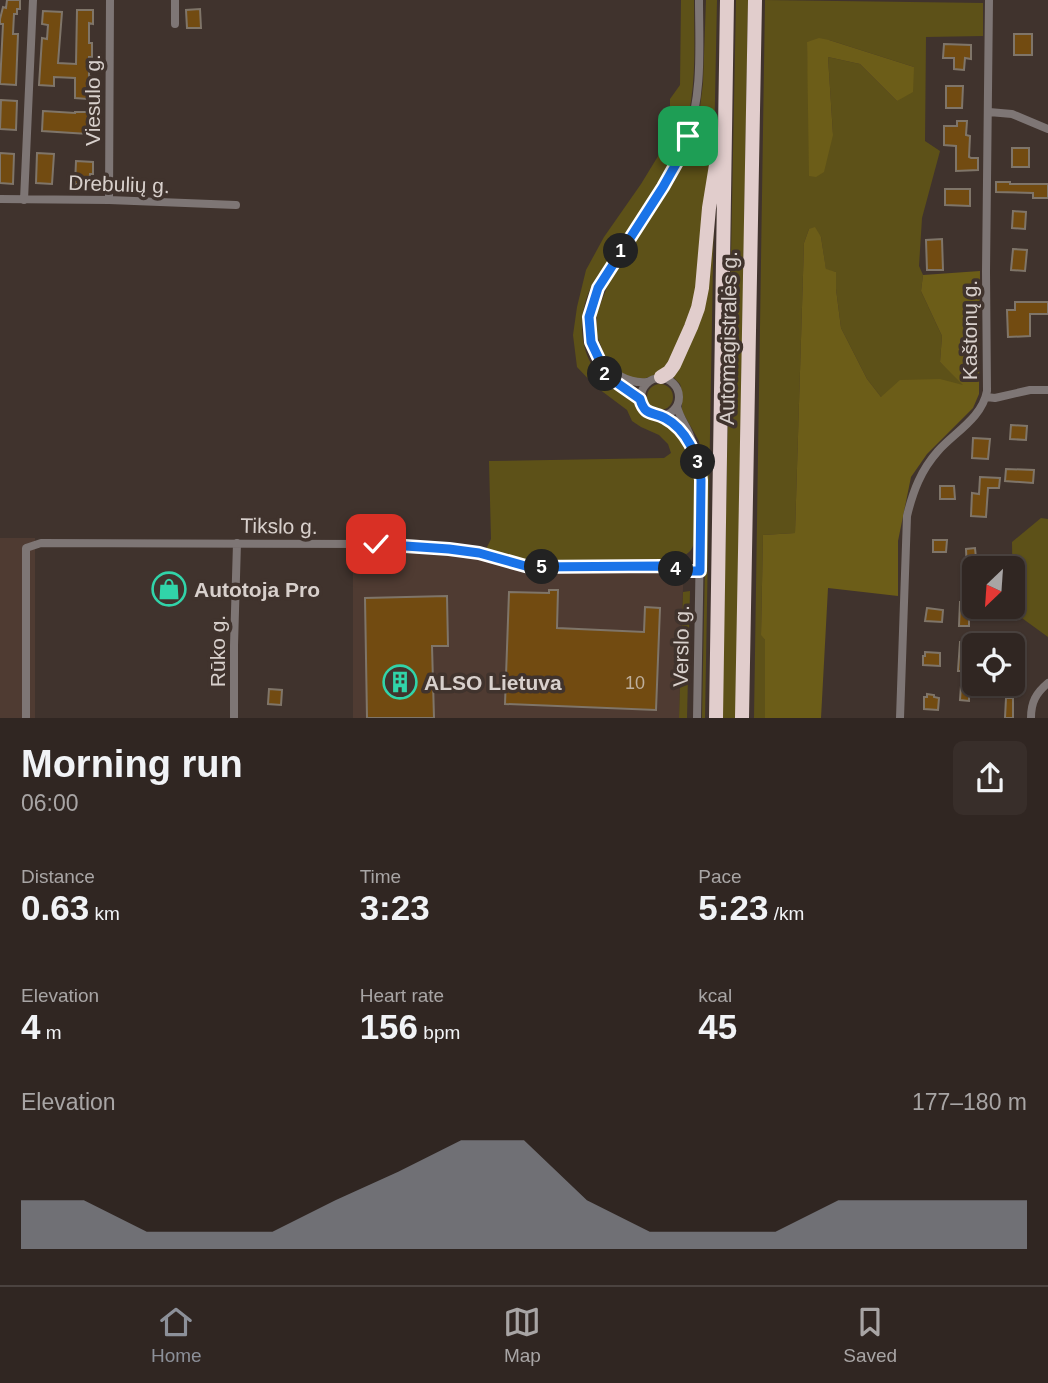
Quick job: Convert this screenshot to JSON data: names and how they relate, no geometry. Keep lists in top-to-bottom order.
{
  "streets": {
    "highway": ["Automagistralės g."],
    "street": [
      "Viesulo g.",
      "Drebulių g.",
      "Kaštonų g.",
      "Tikslo g.",
      "Verslo g.",
      "Rūko g."
    ]
  },
  "crossings": [
    ["Viesulo g.", "Drebulių g."],
    ["Tikslo g.", "Verslo g."],
    ["Tikslo g.", "Rūko g."]
  ],
  "places": {
    "shop": ["Autotoja Pro"],
    "building": ["ALSO Lietuva"]
  },
  "house_numbers": ["10"],
  "north": "bottom left",
  "page": {
    "pins": [
      "1",
      "2",
      "3",
      "5",
      "4"
    ],
    "heading": ["Morning run", "06:00"],
    "stats": [
      ["Distance", "0.63 km"],
      ["Time", "3:23"],
      ["Pace", "5:23 /km"],
      ["Elevation", "4 m"],
      ["Heart rate", "156 bpm"],
      ["kcal", "45"]
    ],
    "chart": ["Elevation", "177–180 m"],
    "tabs": ["Home", "Map", "Saved"]
  }
}
